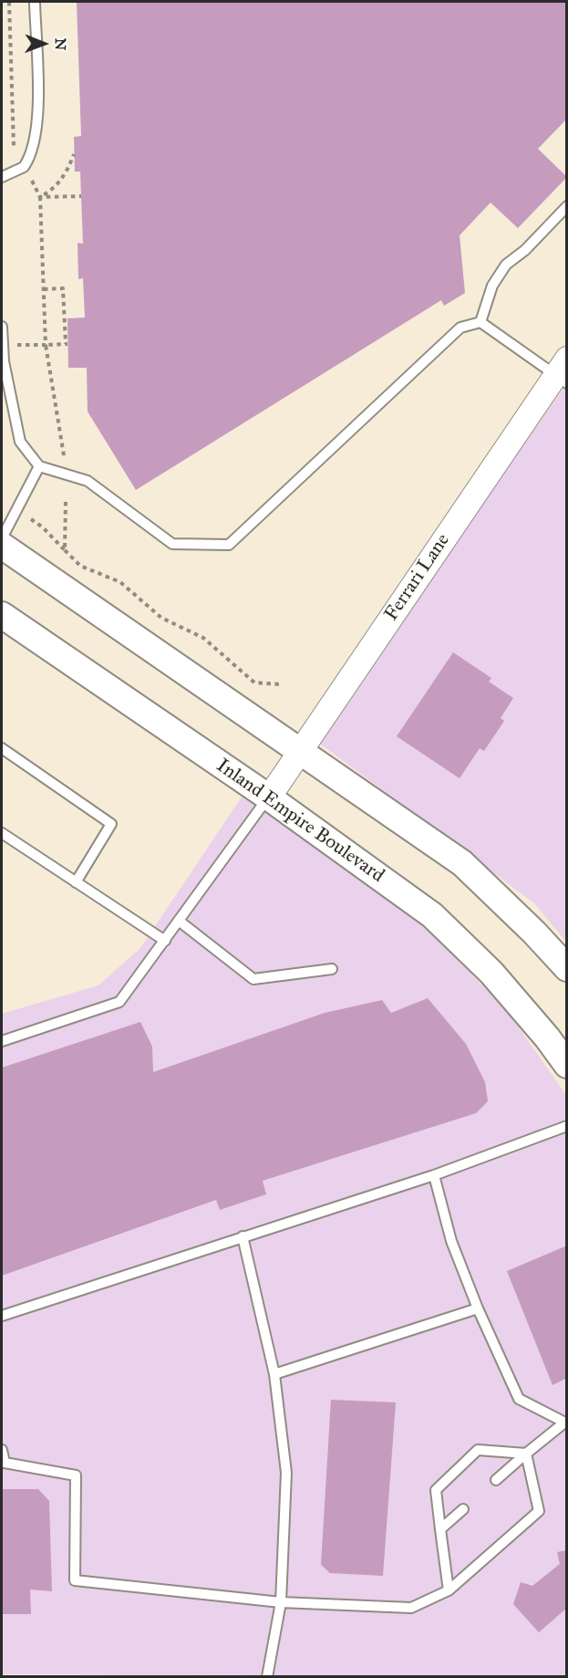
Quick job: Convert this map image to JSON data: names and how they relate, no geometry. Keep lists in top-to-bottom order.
{
  "streets": {
    "main road": ["Inland Empire Boulevard"],
    "street": ["Ferrari Lane"]
  },
  "crossings": [
    ["Ferrari Lane", "Inland Empire Boulevard"]
  ],
  "north": "right"
}
